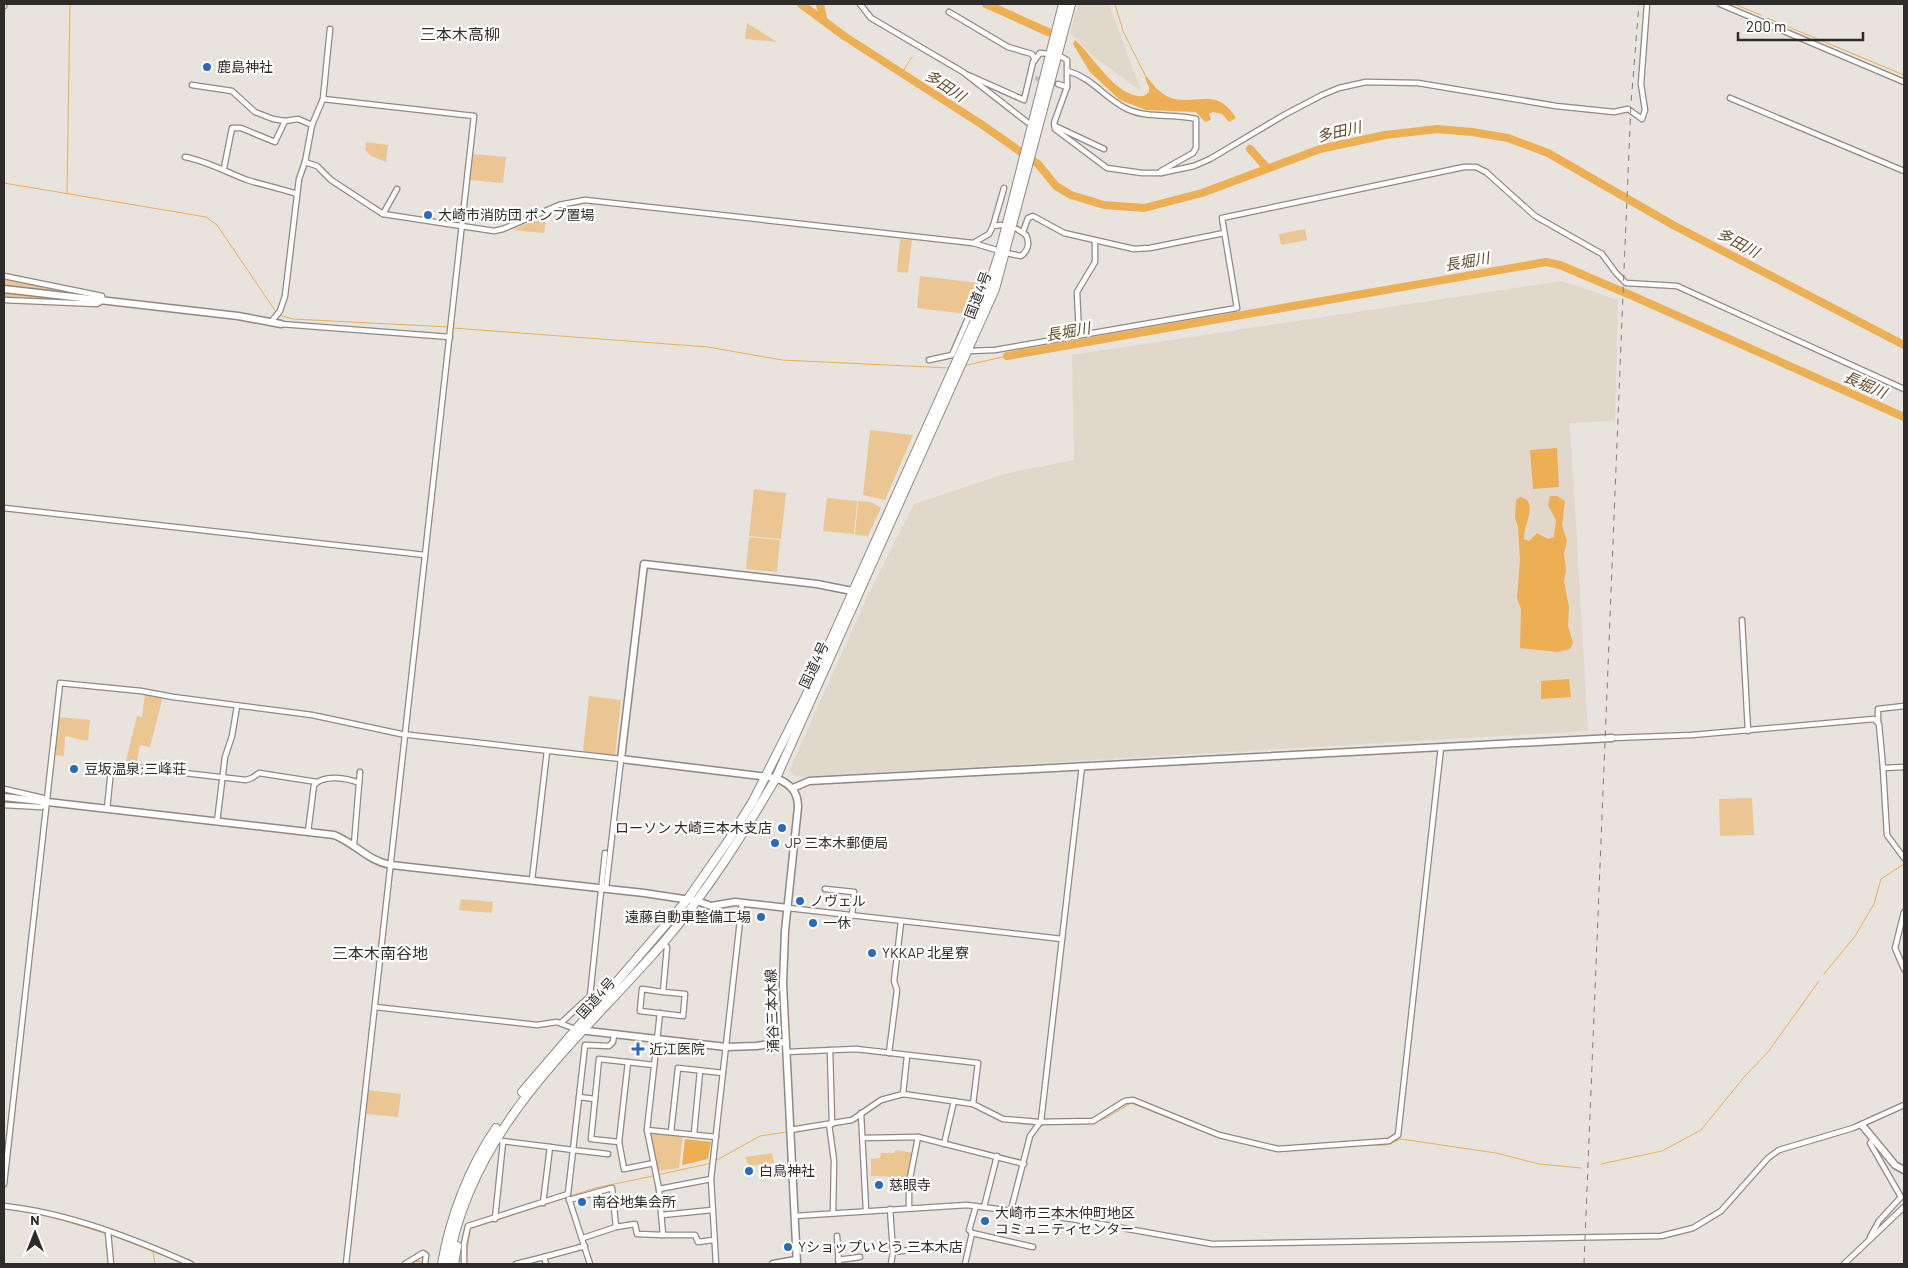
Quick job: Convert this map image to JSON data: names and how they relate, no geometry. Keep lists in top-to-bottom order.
{
  "streets": {
    "highway": ["国道4号"],
    "street": ["涌谷三本木線"]
  },
  "districts": ["三本木高柳", "三本木南谷地"],
  "water": ["多田川", "長堀川"],
  "places": {
    "other": [
      "鹿島神社",
      "大崎市消防団 ポンプ置場",
      "豆坂温泉;三峰荘",
      "ローソン 大崎三本木支店",
      "JP 三本木郵便局",
      "ノヴェル",
      "遠藤自動車整備工場",
      "一休",
      "YKKAP 北星寮",
      "白鳥神社",
      "慈眼寺",
      "南谷地集会所",
      "大崎市三本木仲町地区 コミュニティセンター",
      "Yショップいとう 三本木店"
    ],
    "health": ["近江医院"]
  },
  "scale_bar": "200 m",
  "north": "top"
}
